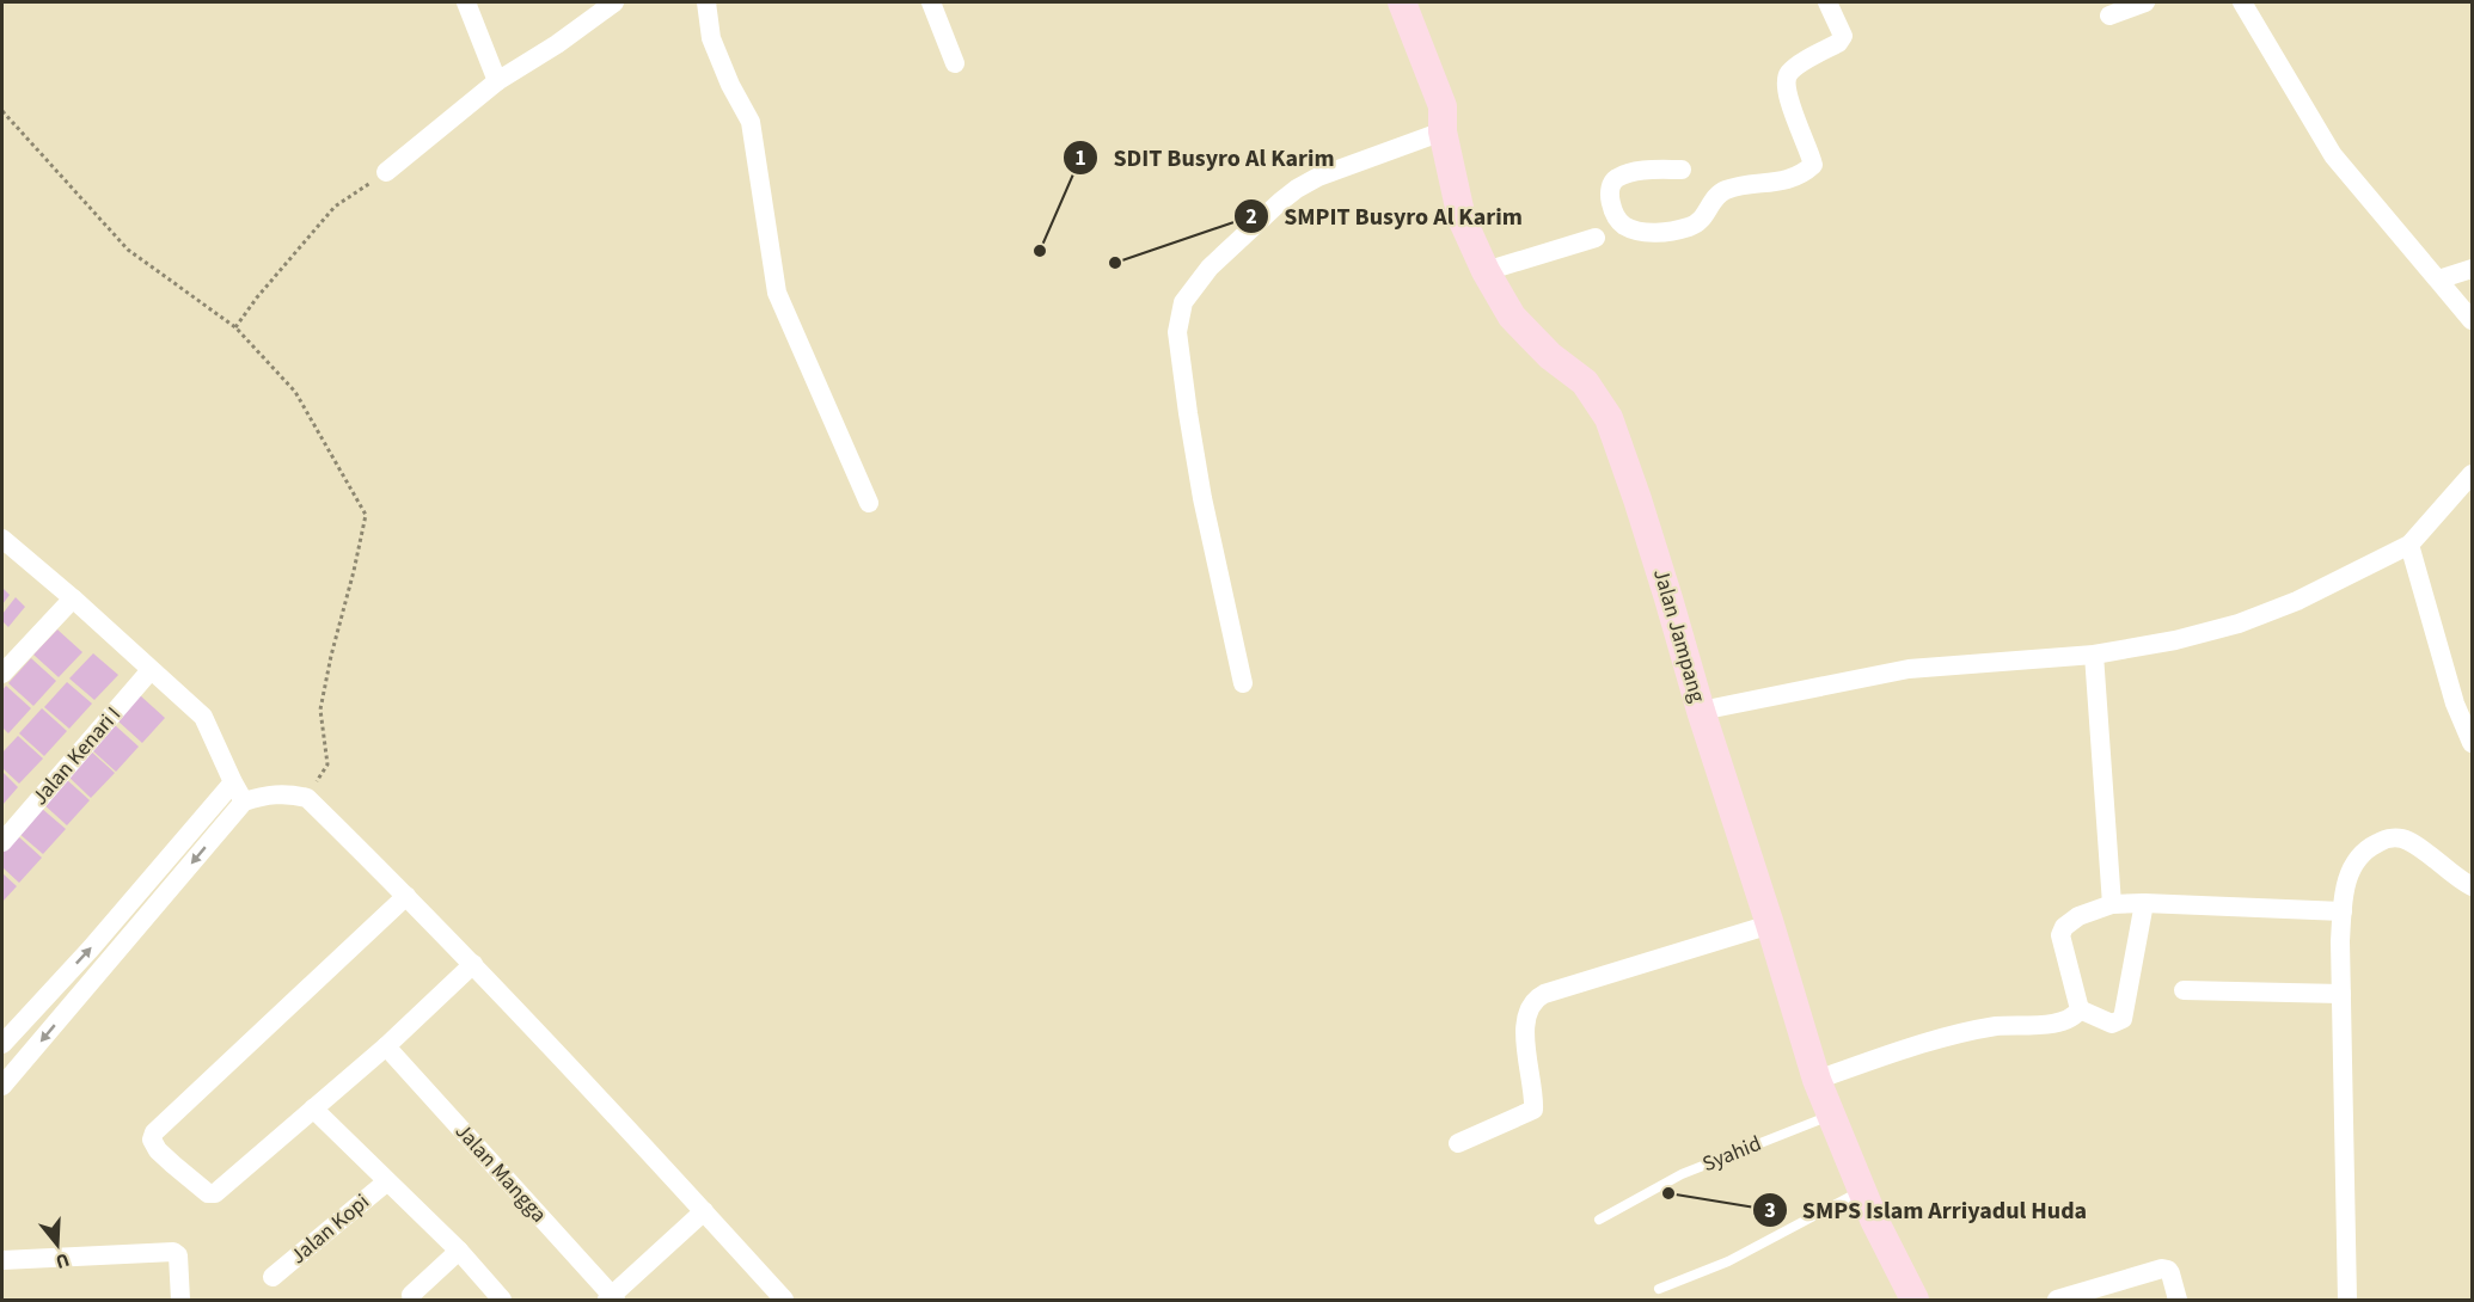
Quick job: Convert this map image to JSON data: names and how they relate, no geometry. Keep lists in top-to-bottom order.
{
  "streets": {
    "street": [
      "Jalan Jampang",
      "Jalan Kenari I",
      "Jalan Mangga",
      "Jalan Kopi"
    ],
    "lane": ["Syahid"]
  },
  "crossings": [
    ["Jalan Jampang", "Syahid"]
  ],
  "places": ["SDIT Busyro Al Karim", "SMPIT Busyro Al Karim", "SMPS Islam Arriyadul Huda"],
  "north": "bottom"
}
